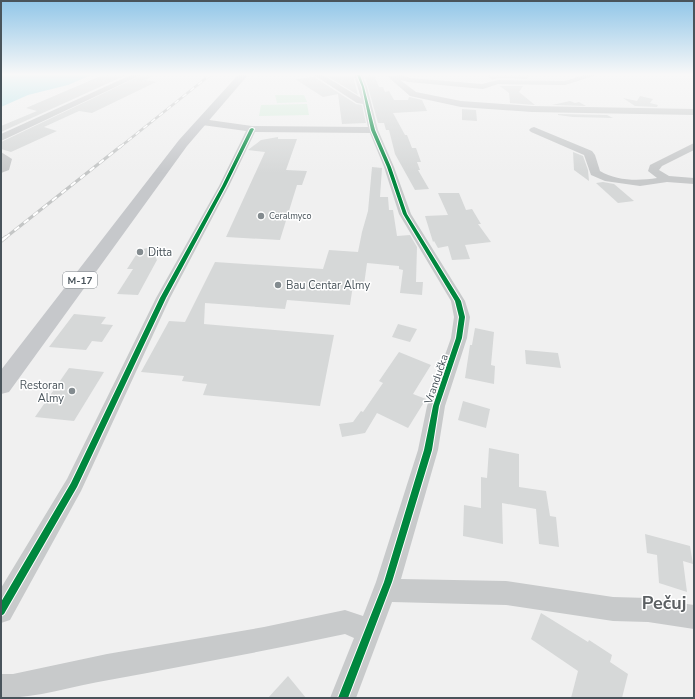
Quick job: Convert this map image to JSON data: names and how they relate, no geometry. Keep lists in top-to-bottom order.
{
  "streets": {
    "main road": ["M-17"],
    "street": ["Vrandučka"]
  },
  "districts": ["Pečuj"],
  "places": [
    "Ceralmyco",
    "Ditta",
    "Bau Centar Almy",
    "Restoran Almy"
  ]
}
